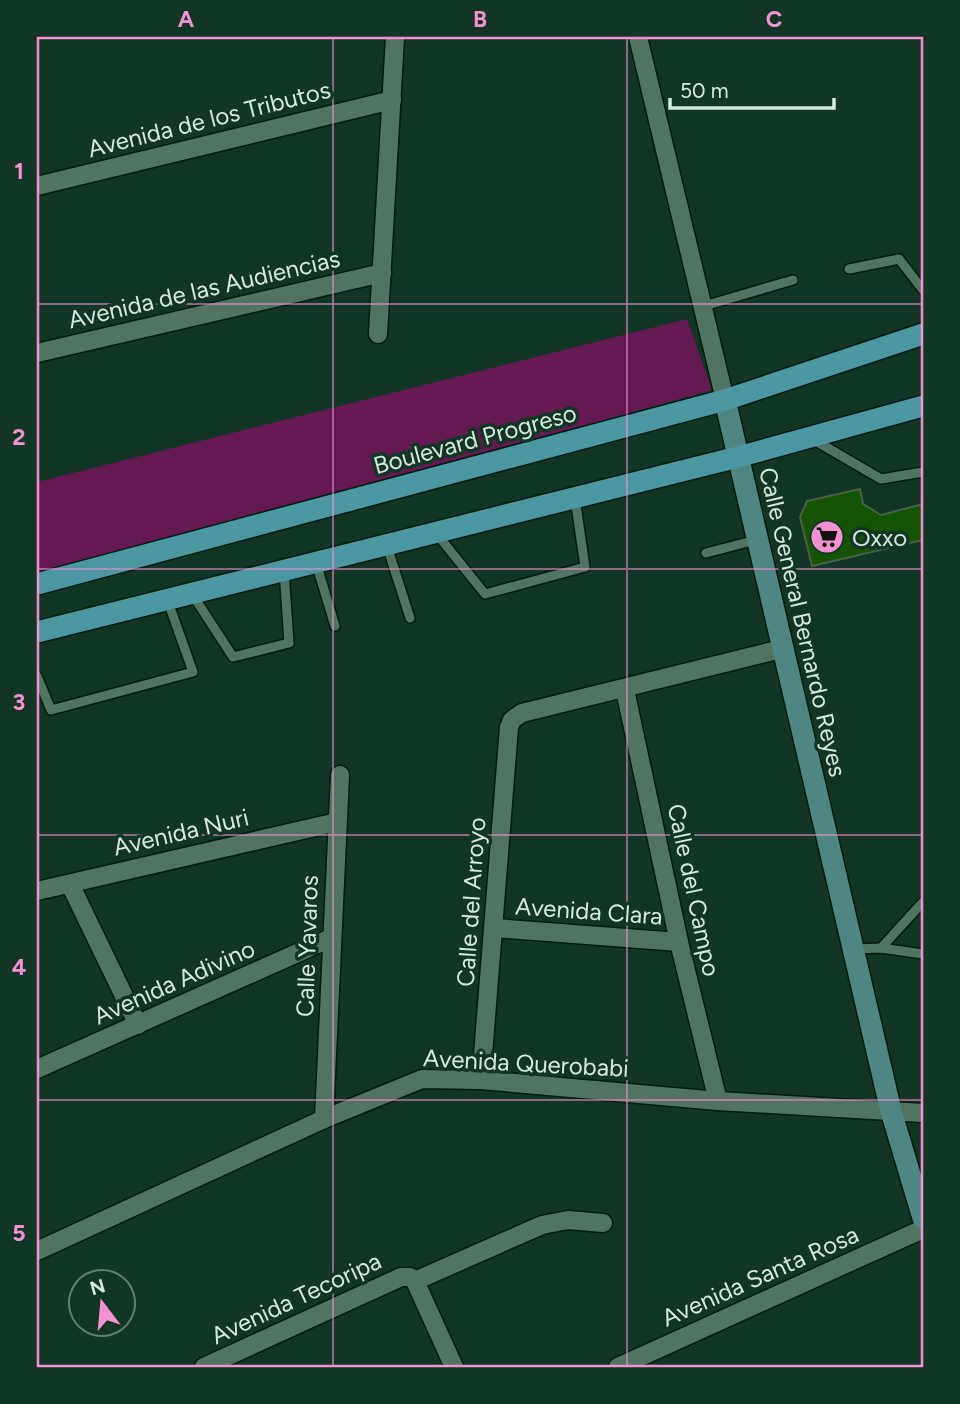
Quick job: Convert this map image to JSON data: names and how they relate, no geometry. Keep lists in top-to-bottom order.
{
  "streets": {
    "main road": ["Boulevard Progreso"],
    "street": [
      "Avenida de los Tributos",
      "Avenida de las Audiencias",
      "Calle General Bernardo Reyes",
      "Avenida Nuri",
      "Calle del Campo",
      "Calle del Arroyo",
      "Avenida Clara",
      "Calle Yavaros",
      "Avenida Adivino",
      "Avenida Querobabi",
      "Avenida Santa Rosa",
      "Avenida Tecoripa"
    ]
  },
  "crossings": [
    ["Boulevard Progreso", "Calle General Bernardo Reyes"],
    ["Calle General Bernardo Reyes", "Avenida Querobabi"],
    ["Avenida Nuri", "Calle Yavaros"],
    ["Calle del Campo", "Calle del Arroyo"],
    ["Calle del Campo", "Avenida Clara"],
    ["Calle del Campo", "Avenida Querobabi"],
    ["Calle del Arroyo", "Avenida Clara"],
    ["Calle del Arroyo", "Avenida Querobabi"],
    ["Calle Yavaros", "Avenida Adivino"],
    ["Calle Yavaros", "Avenida Querobabi"]
  ],
  "places": {
    "supermarket": ["Oxxo"]
  },
  "scale_bar": "50 m",
  "north": "top",
  "grid": {
    "columns": ["A", "B", "C"],
    "rows": [
      "1",
      "2",
      "3",
      "4",
      "5"
    ]
  }
}
